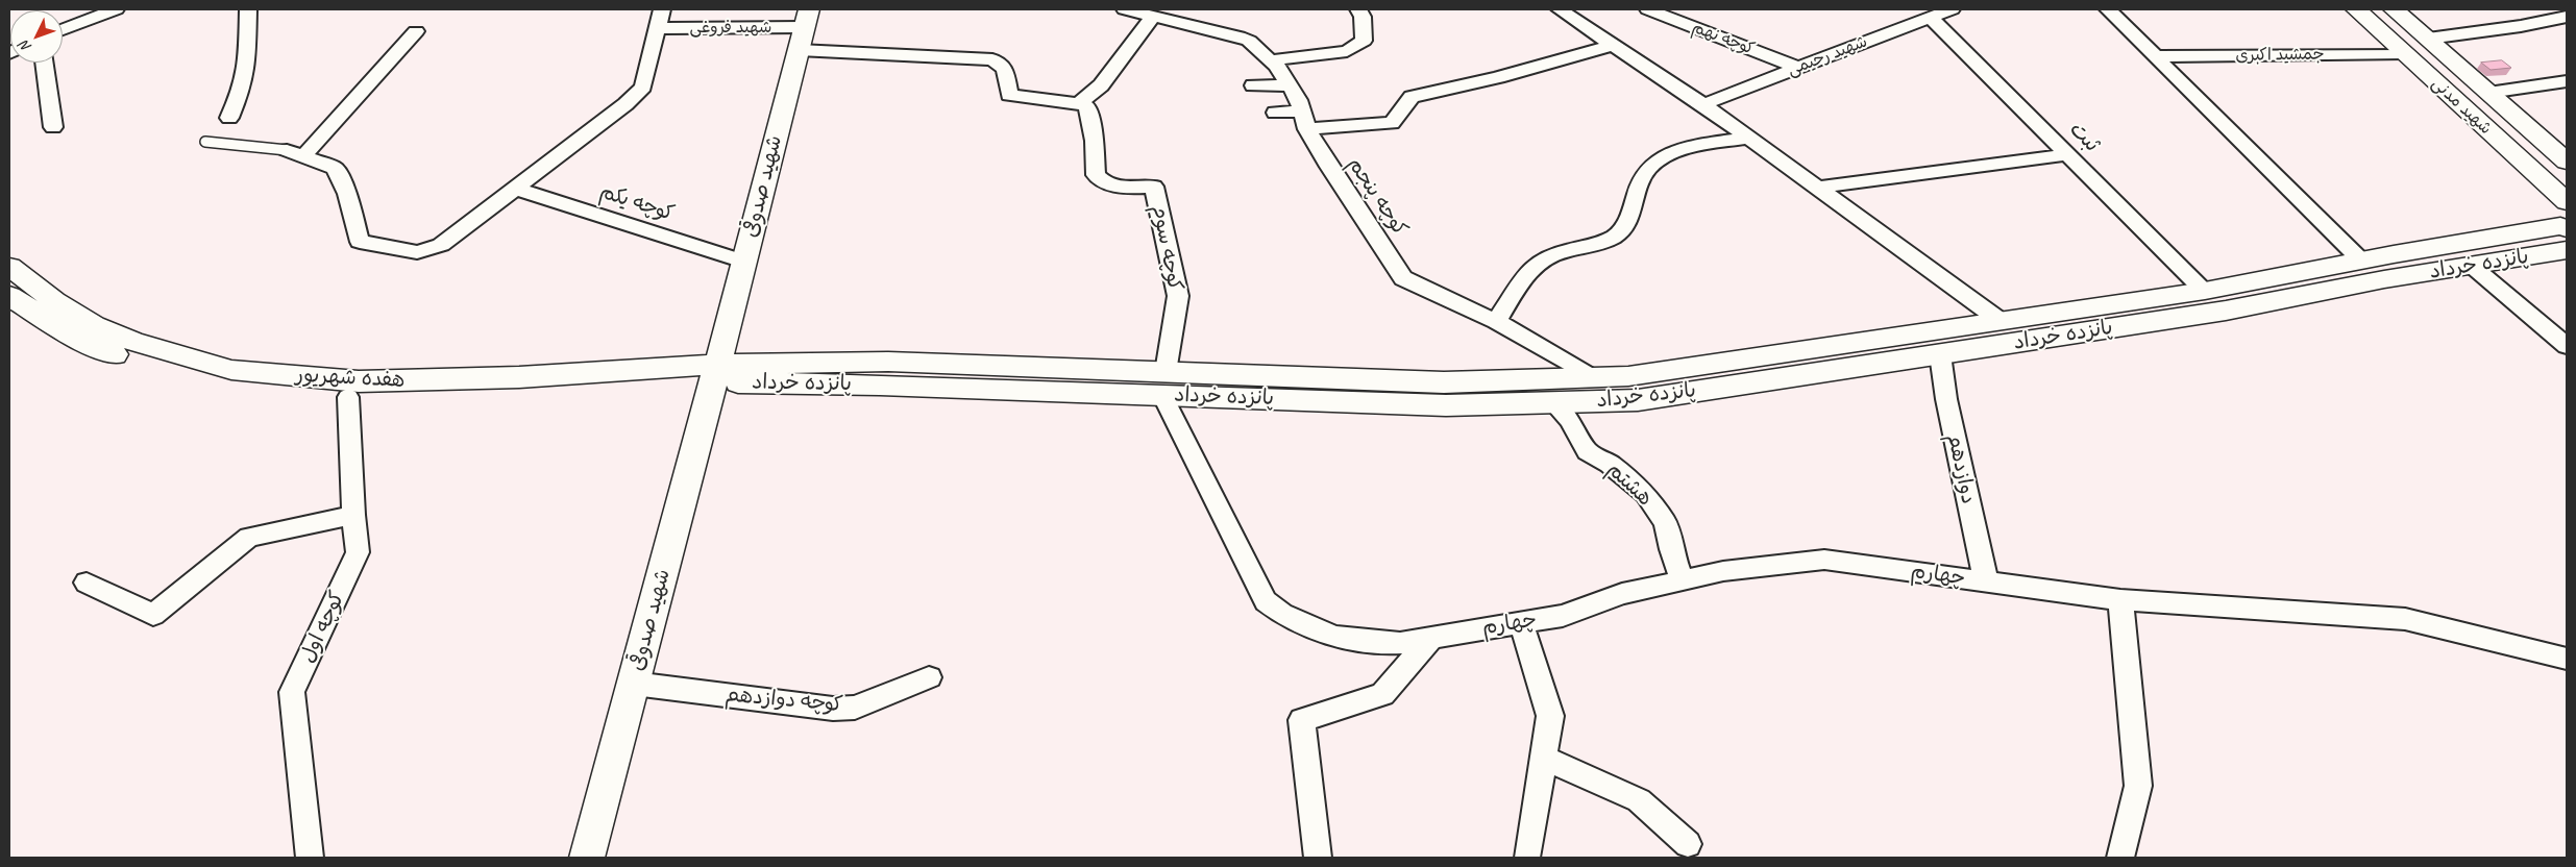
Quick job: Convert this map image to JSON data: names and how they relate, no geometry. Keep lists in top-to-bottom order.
{
  "streets": {
    "main road": [
      "شهید مدنی",
      "شهید صدوقی",
      "پانزده خرداد",
      "هفده شهریور"
    ],
    "street": [
      "شهید فروغی",
      "کوچه نهم",
      "جمشید اکبری",
      "شهید رحیمی",
      "ثبت",
      "کوچه پنجم",
      "کوچه یکم",
      "کوچه سوم",
      "دوازدهم",
      "هشتم",
      "چهارم",
      "کوچه اول",
      "کوچه دوازدهم"
    ]
  },
  "crossings": [
    ["شهید فروغی", "شهید صدوقی"],
    ["شهید فروغی", "کوچه سوم"],
    ["کوچه نهم", "شهید رحیمی"],
    ["جمشید اکبری", "شهید مدنی"],
    ["شهید رحیمی", "ثبت"],
    ["ثبت", "پانزده خرداد"],
    ["شهید صدوقی", "کوچه یکم"],
    ["شهید صدوقی", "پانزده خرداد"],
    ["شهید صدوقی", "هفده شهریور"],
    ["شهید صدوقی", "کوچه دوازدهم"],
    ["کوچه پنجم", "پانزده خرداد"],
    ["کوچه سوم", "پانزده خرداد"],
    ["کوچه سوم", "چهارم"],
    ["پانزده خرداد", "هفده شهریور"],
    ["پانزده خرداد", "دوازدهم"],
    ["پانزده خرداد", "هشتم"],
    ["پانزده خرداد", "چهارم"],
    ["هفده شهریور", "کوچه اول"],
    ["دوازدهم", "چهارم"],
    ["هشتم", "چهارم"]
  ],
  "north": "bottom left"
}
